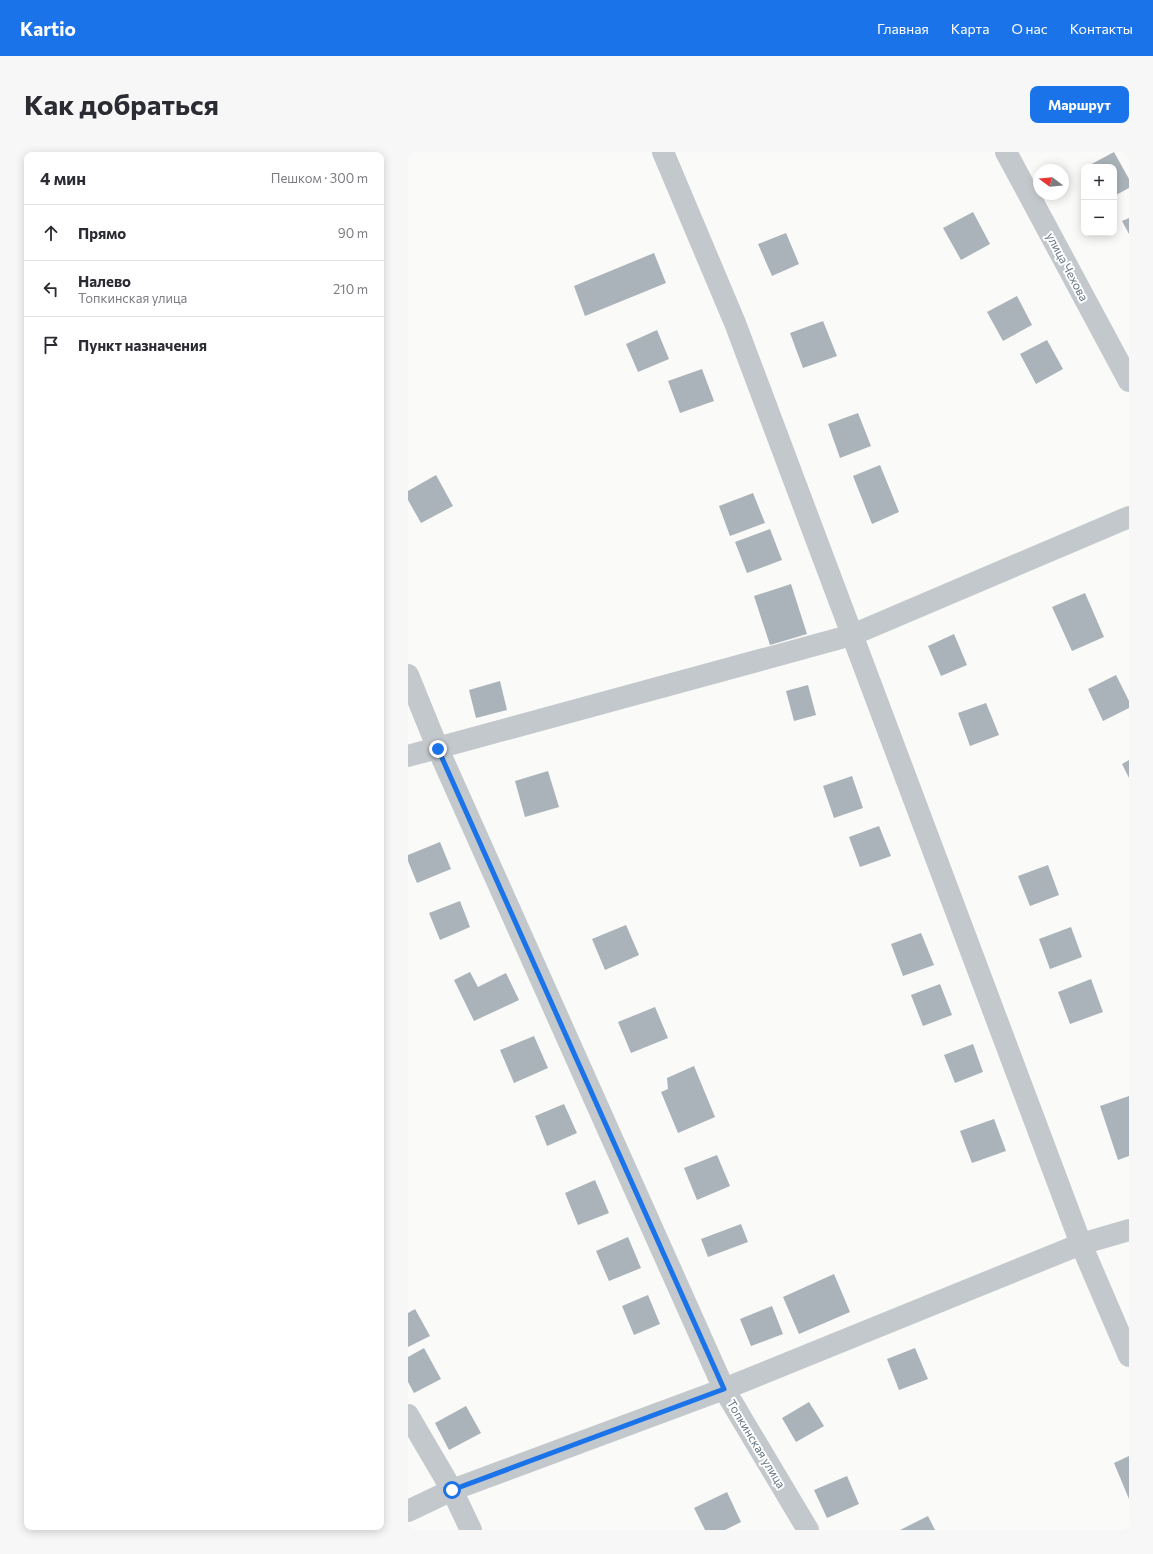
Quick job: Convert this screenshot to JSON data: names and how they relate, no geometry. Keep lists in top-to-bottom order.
{
  "streets": {
    "street": ["улица Чехова", "Топкинская улица"]
  },
  "north": "left",
  "page": {
    "header": "Kartio",
    "nav": [
      "Главная",
      "Карта",
      "О нас",
      "Контакты"
    ],
    "buttons": "Маршрут",
    "title": "Как добраться",
    "heading": ["4 мин", "Пешком · 300 m"],
    "map_buttons": ["+", "−"],
    "list": [
      ["Прямо", "90 m"],
      ["Налево", "Топкинская улица", "210 m"],
      "Пункт назначения"
    ]
  }
}
